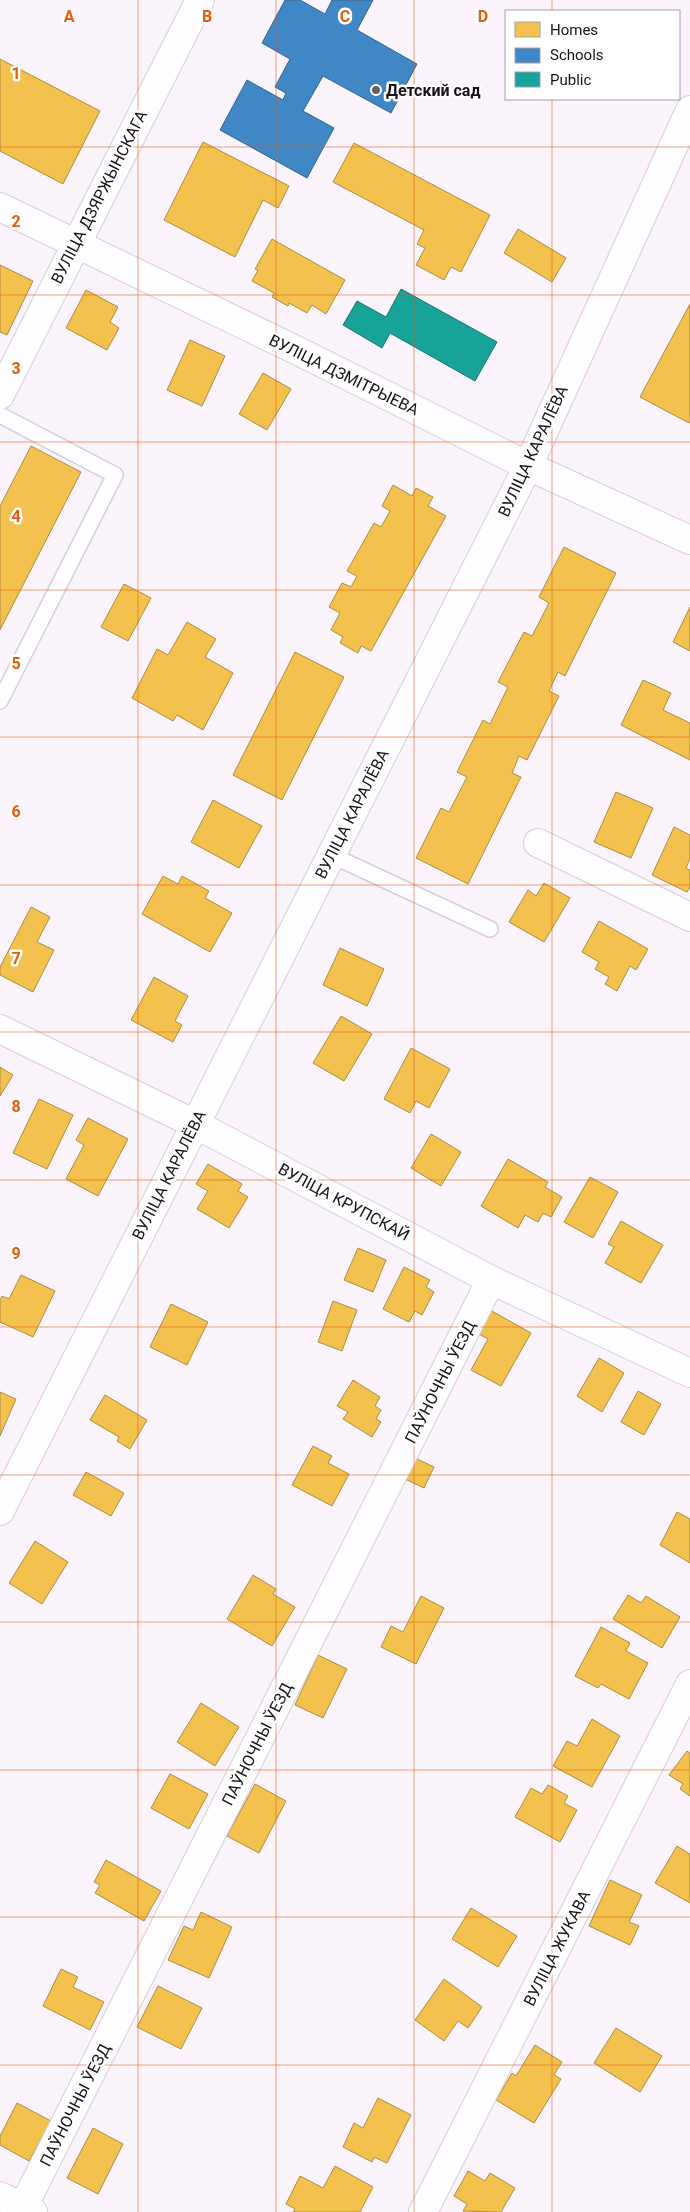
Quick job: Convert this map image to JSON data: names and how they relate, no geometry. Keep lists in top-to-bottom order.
{
  "streets": {
    "street": [
      "ВУЛІЦА ДЗЯРЖЫНСКАГА",
      "ВУЛІЦА ДЗМІТРЫЕВА",
      "ВУЛІЦА КАРАЛЁВА",
      "ВУЛІЦА КРУПСКАЙ",
      "ПАЎНОЧНЫ ЎЕЗД",
      "ВУЛІЦА ЖУКАВА"
    ]
  },
  "crossings": [
    ["ВУЛІЦА ДЗЯРЖЫНСКАГА", "ВУЛІЦА ДЗМІТРЫЕВА"],
    ["ВУЛІЦА ДЗМІТРЫЕВА", "ВУЛІЦА КАРАЛЁВА"],
    ["ВУЛІЦА КАРАЛЁВА", "ВУЛІЦА КРУПСКАЙ"],
    ["ВУЛІЦА КРУПСКАЙ", "ПАЎНОЧНЫ ЎЕЗД"]
  ],
  "places": ["Детский сад"],
  "legend": ["Homes", "Schools", "Public"],
  "grid": {
    "columns": [
      "A",
      "B",
      "C",
      "D"
    ],
    "rows": [
      "1",
      "2",
      "3",
      "4",
      "5",
      "6",
      "7",
      "8",
      "9"
    ]
  }
}
